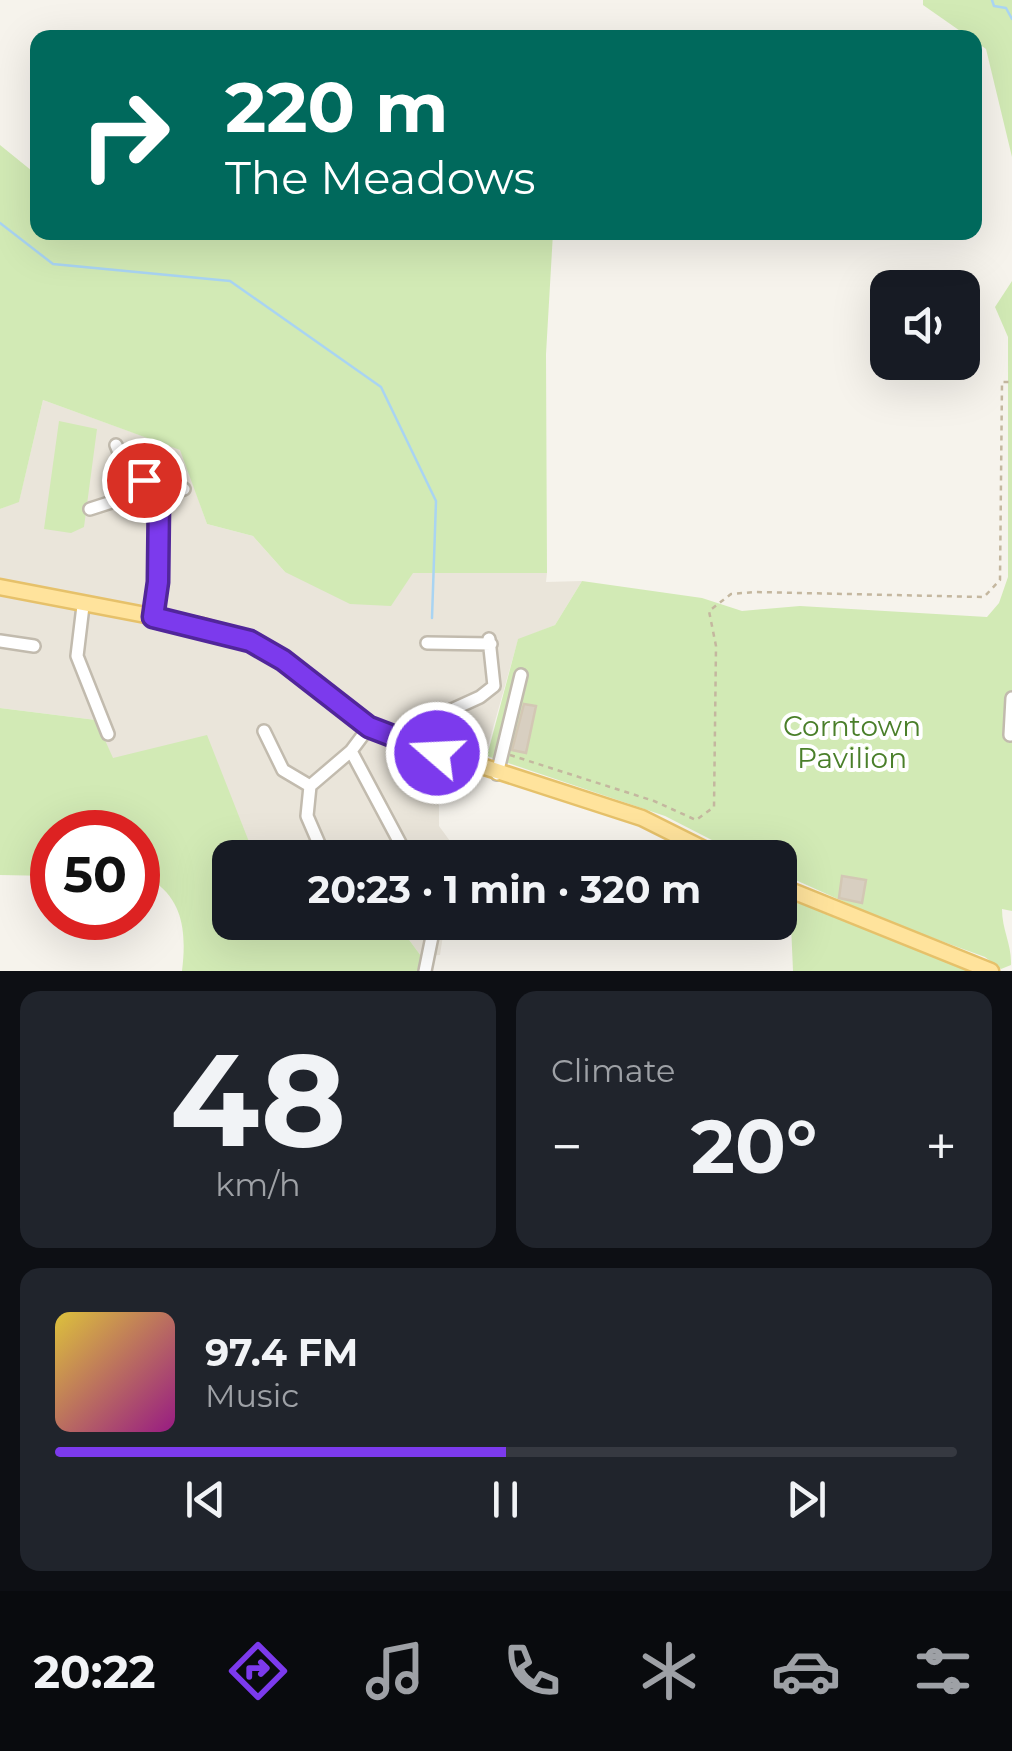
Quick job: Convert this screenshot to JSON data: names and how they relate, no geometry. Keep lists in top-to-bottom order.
{
  "parks": ["Corntown Pavilion"],
  "page": {
    "turn": ["220 m", "The Meadows"],
    "limit": "50",
    "trip": "20:23 · 1 min · 320 m",
    "tile": [
      ["48", "km/h"],
      "Climate"
    ],
    "heat": ["−", "20°", "+"],
    "song": ["97.4 FM", "Music"],
    "tabs": "20:22"
  }
}
